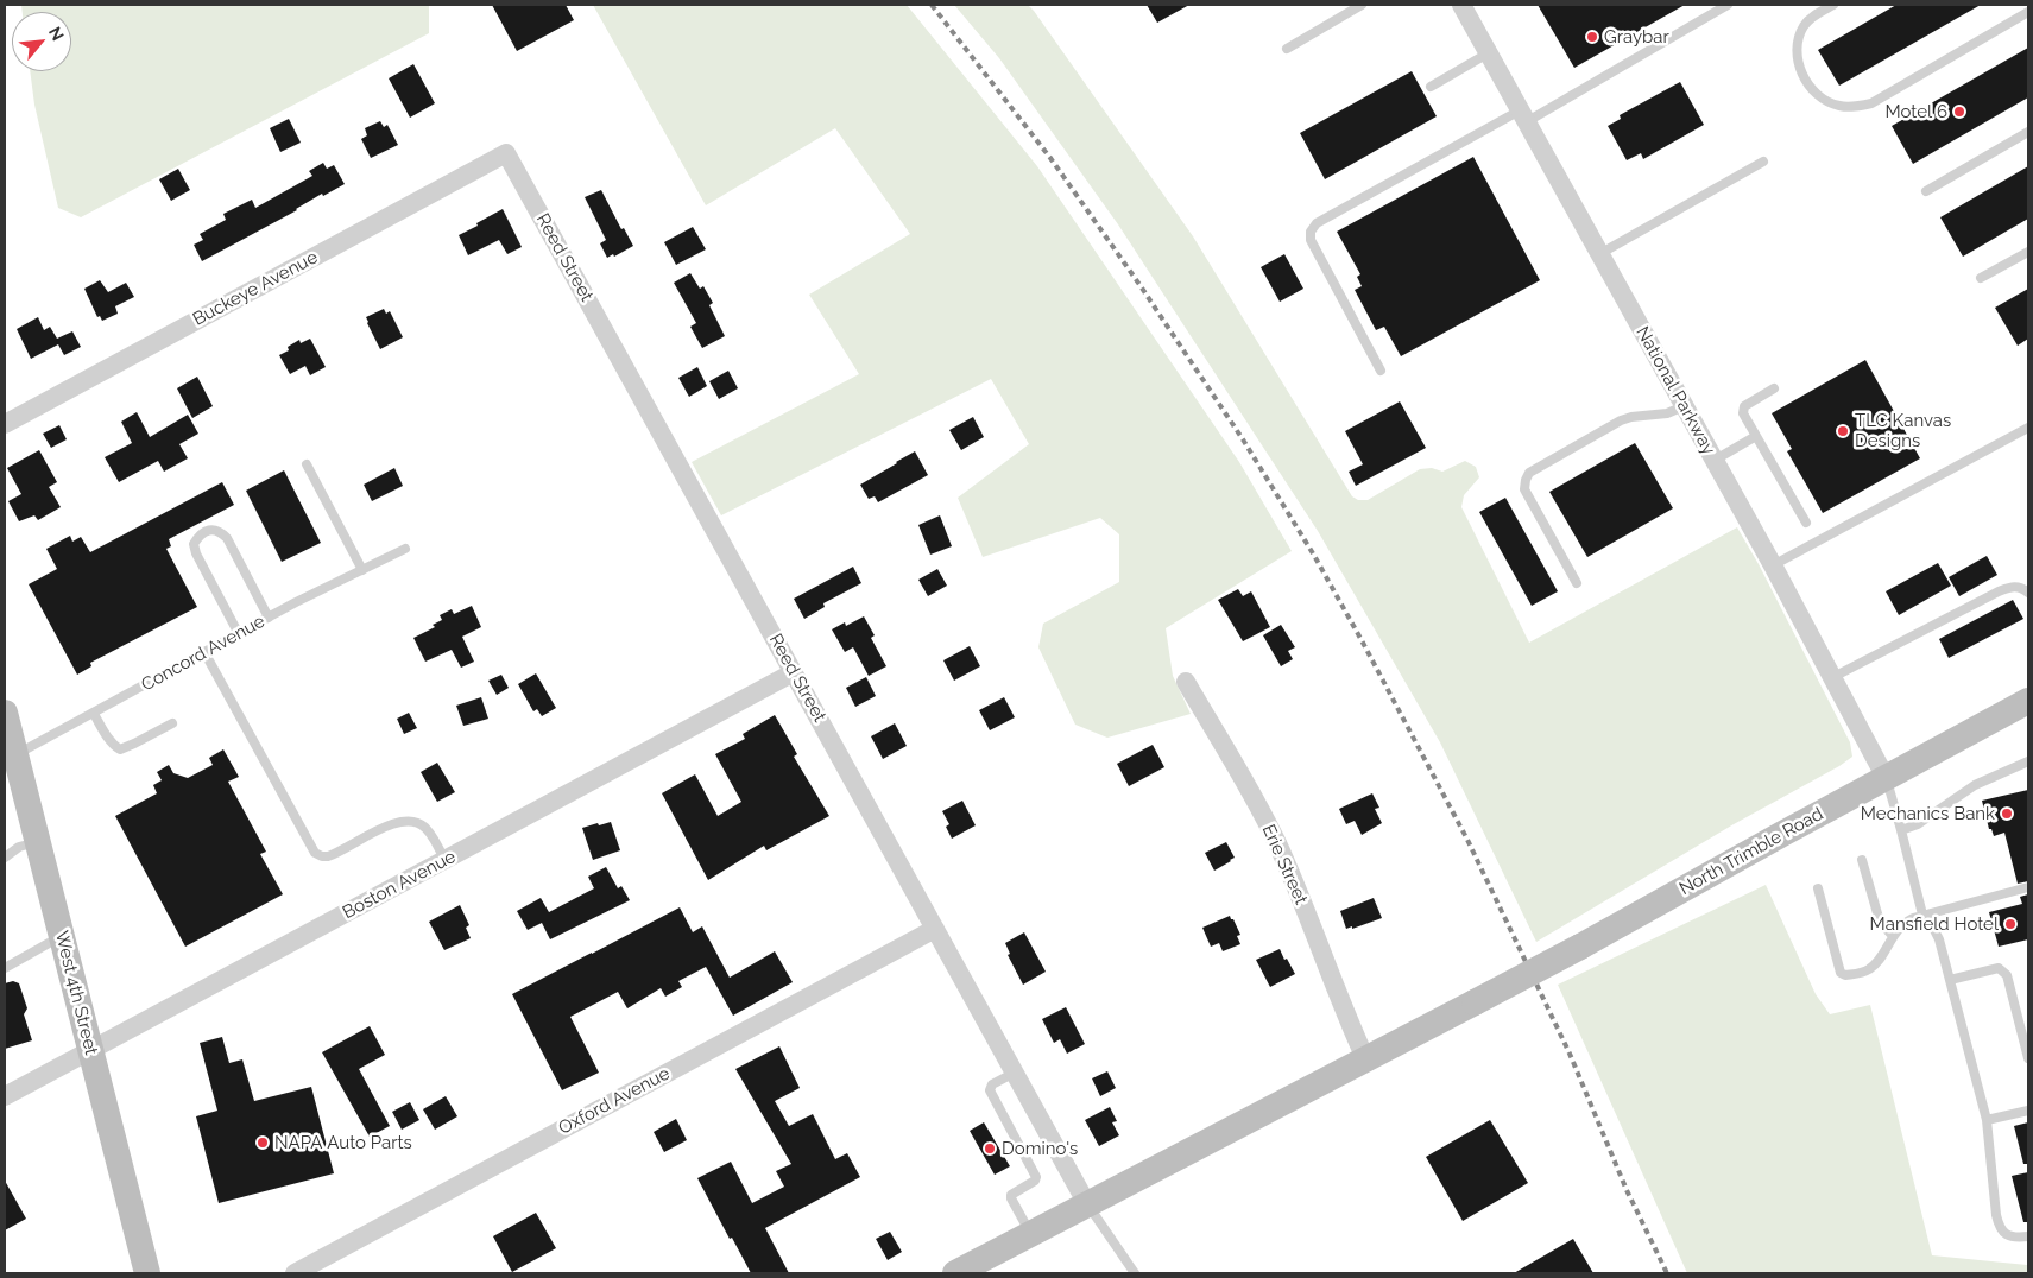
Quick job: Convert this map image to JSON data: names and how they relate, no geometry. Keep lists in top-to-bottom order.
{
  "streets": {
    "main road": ["North Trimble Road", "West 4th Street"],
    "street": [
      "Reed Street",
      "Buckeye Avenue",
      "National Parkway",
      "Erie Street",
      "Boston Avenue",
      "Oxford Avenue"
    ],
    "lane": ["Concord Avenue"]
  },
  "crossings": [
    ["Reed Street", "Buckeye Avenue"],
    ["Reed Street", "North Trimble Road"],
    ["Reed Street", "Boston Avenue"],
    ["Reed Street", "Oxford Avenue"],
    ["National Parkway", "North Trimble Road"],
    ["Concord Avenue", "West 4th Street"],
    ["North Trimble Road", "Erie Street"],
    ["Boston Avenue", "West 4th Street"]
  ],
  "places": [
    "Graybar",
    "Motel 6",
    "TLC Kanvas Designs",
    "Mechanics Bank",
    "Mansfield Hotel",
    "NAPA Auto Parts",
    "Domino's"
  ],
  "north": "top right"
}
